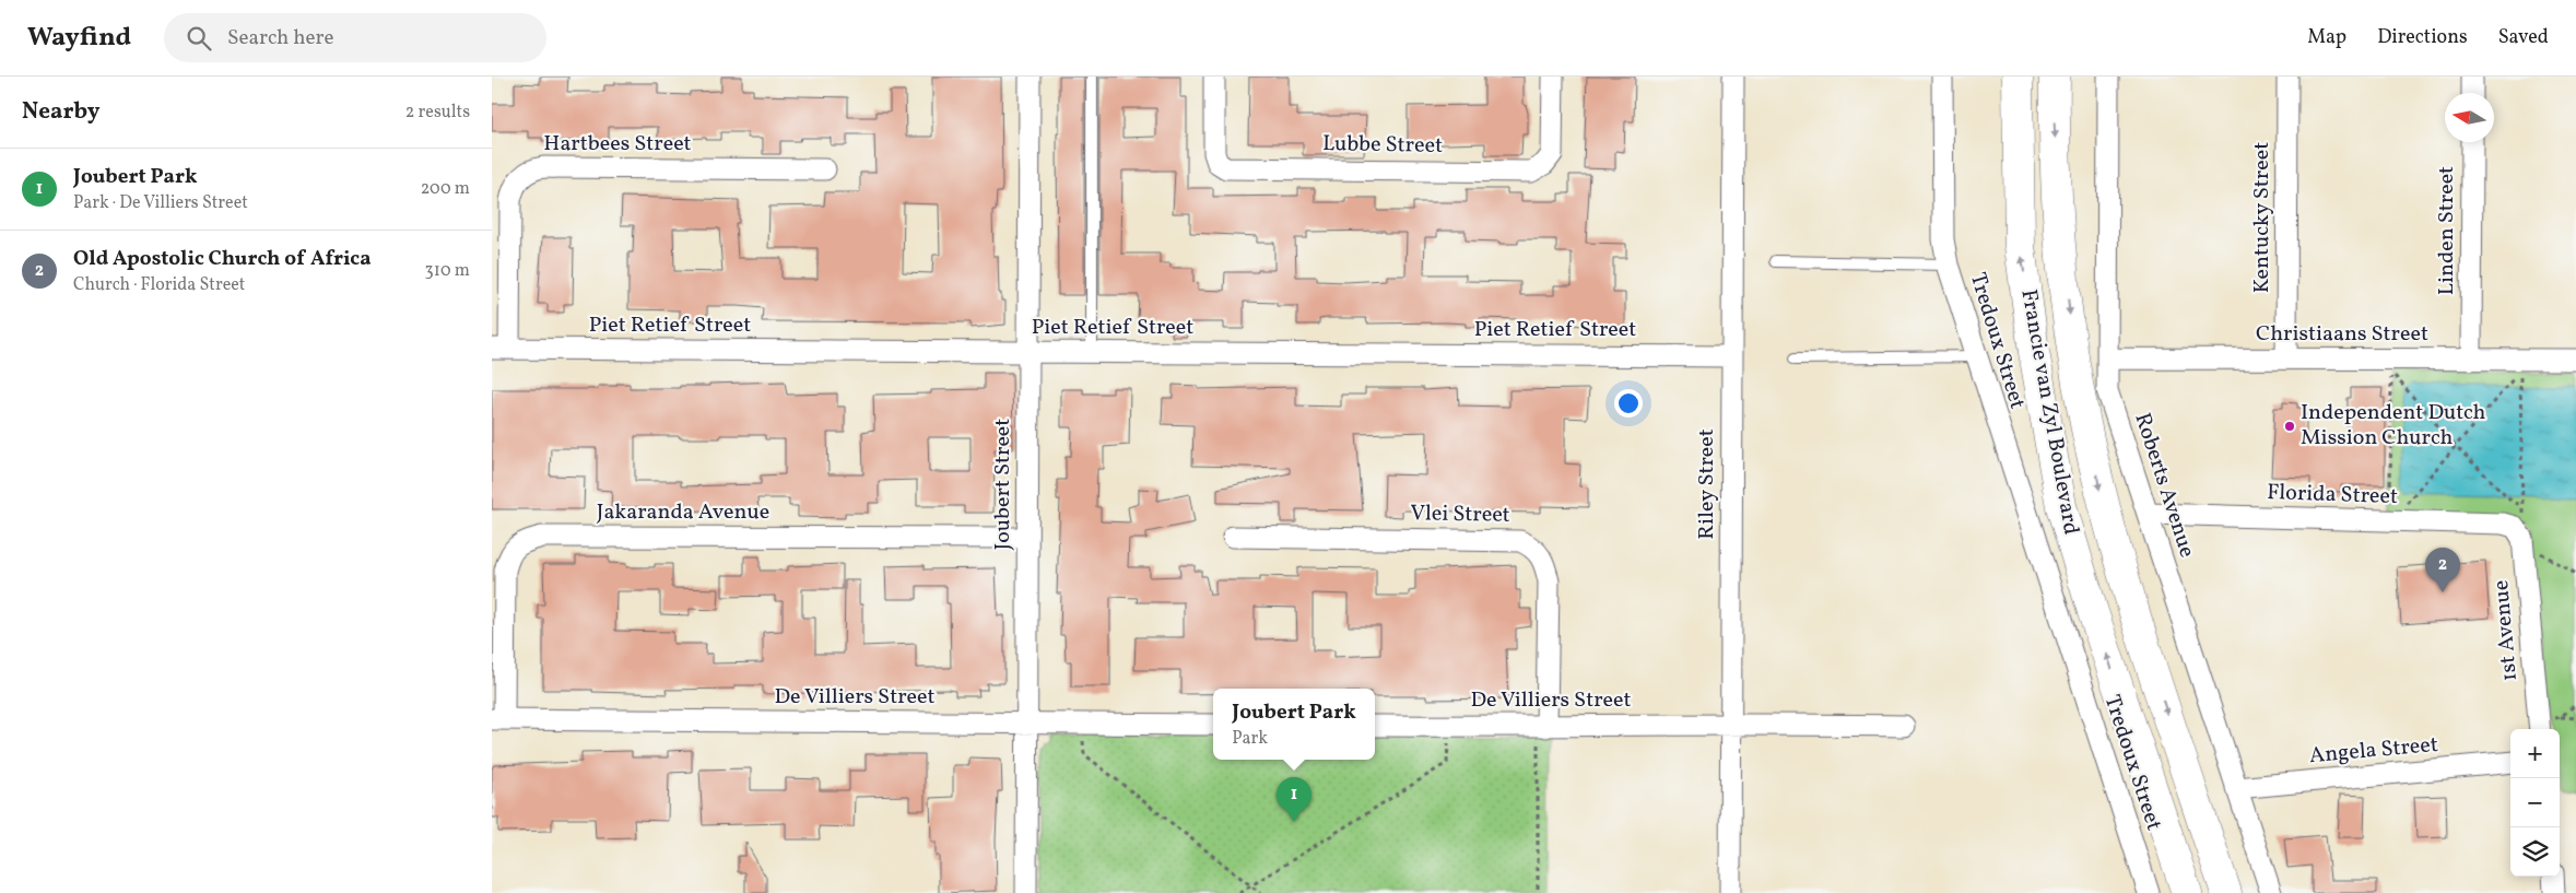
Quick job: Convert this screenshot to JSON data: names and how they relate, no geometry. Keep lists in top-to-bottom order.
{
  "streets": {
    "main road": ["Francie van Zyl Boulevard"],
    "street": [
      "Hartbees Street",
      "Lubbe Street",
      "Kentucky Street",
      "Linden Street",
      "Piet Retief Street",
      "Christiaans Street",
      "Tredoux Street",
      "Joubert Street",
      "Riley Street",
      "Roberts Avenue",
      "Florida Street",
      "Jakaranda Avenue",
      "Vlei Street",
      "1st Avenue",
      "De Villiers Street",
      "Angela Street"
    ]
  },
  "crossings": [
    ["Hartbees Street", "Piet Retief Street"],
    ["Kentucky Street", "Christiaans Street"],
    ["Linden Street", "Christiaans Street"],
    ["Piet Retief Street", "Joubert Street"],
    ["Piet Retief Street", "Riley Street"],
    ["Christiaans Street", "Roberts Avenue"],
    ["Joubert Street", "Jakaranda Avenue"],
    ["Joubert Street", "De Villiers Street"],
    ["Riley Street", "De Villiers Street"],
    ["Roberts Avenue", "Florida Street"],
    ["Roberts Avenue", "Angela Street"],
    ["Florida Street", "1st Avenue"],
    ["Jakaranda Avenue", "De Villiers Street"],
    ["Vlei Street", "De Villiers Street"]
  ],
  "places": ["Independent Dutch Mission Church"],
  "north": "left",
  "page": {
    "header": "Wayfind",
    "search": "Search here",
    "nav": ["Map", "Directions", "Saved"],
    "heading": ["Nearby", "2 results"],
    "list": [
      {
        "mark": "1",
        "name": "Joubert Park",
        "note": "Park · De Villiers Street",
        "value": "200 m"
      },
      {
        "mark": "2",
        "name": "Old Apostolic Church of Africa",
        "note": "Church · Florida Street",
        "value": "310 m"
      }
    ],
    "pins": ["2", "1"],
    "popup": ["Joubert Park", "Park"],
    "map_buttons": ["+", "−"]
  }
}
